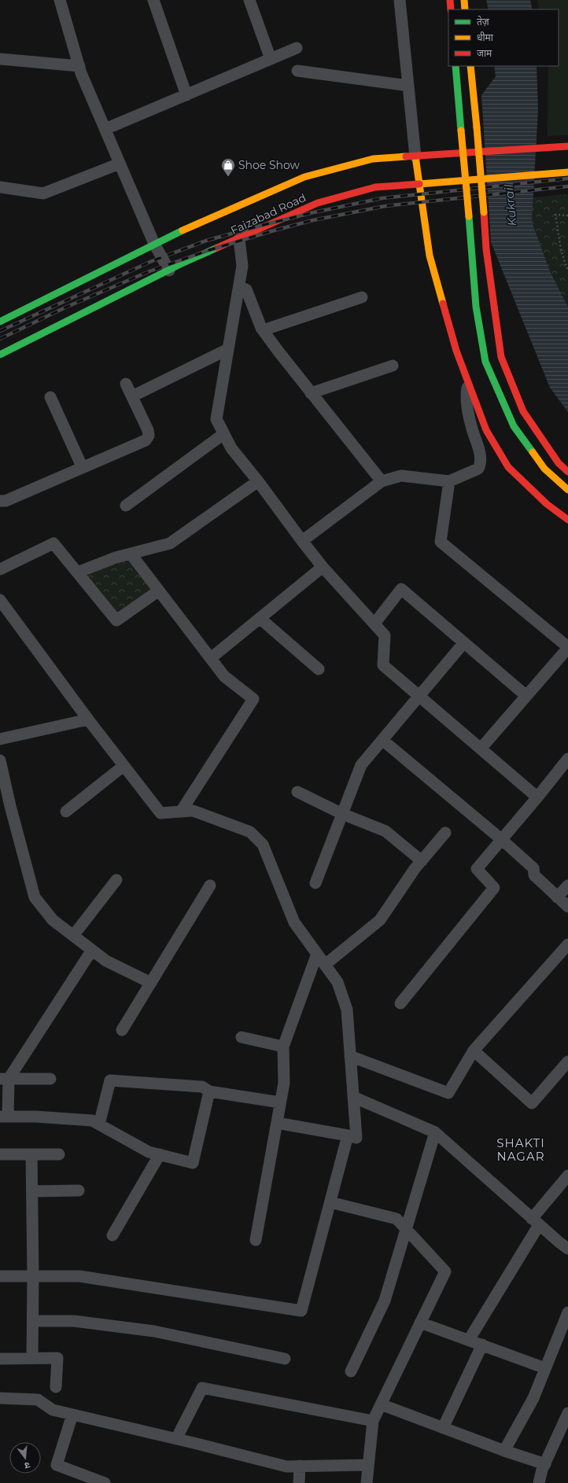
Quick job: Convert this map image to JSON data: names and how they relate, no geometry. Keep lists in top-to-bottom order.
{
  "streets": {
    "street": ["Faizabad Road"]
  },
  "districts": ["SHAKTI NAGAR"],
  "water": ["Kukrail"],
  "places": {
    "shop": ["Shoe Show"]
  },
  "legend": ["तेज़", "धीमा", "जाम"],
  "north": "bottom"
}
